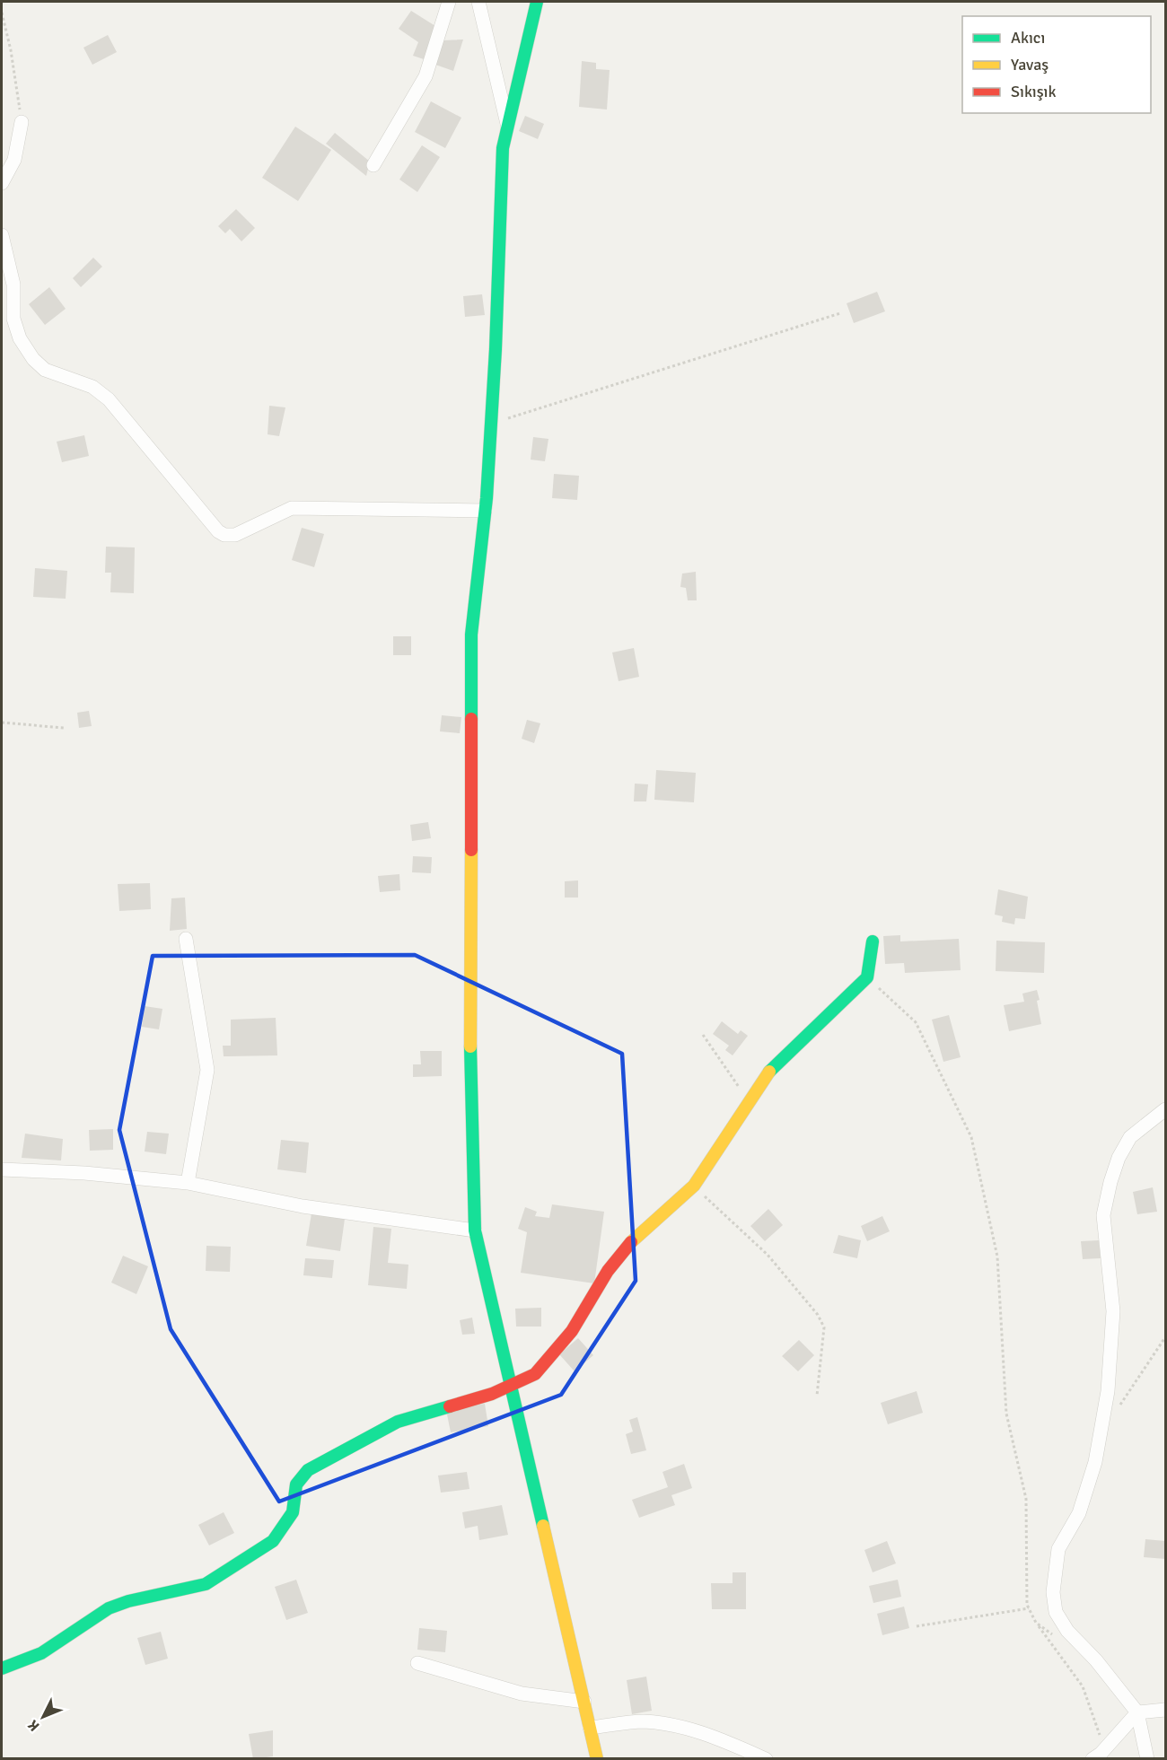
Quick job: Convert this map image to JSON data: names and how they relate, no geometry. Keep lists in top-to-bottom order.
{
  "legend": ["Akıcı", "Yavaş", "Sıkışık"],
  "north": "bottom left"
}
